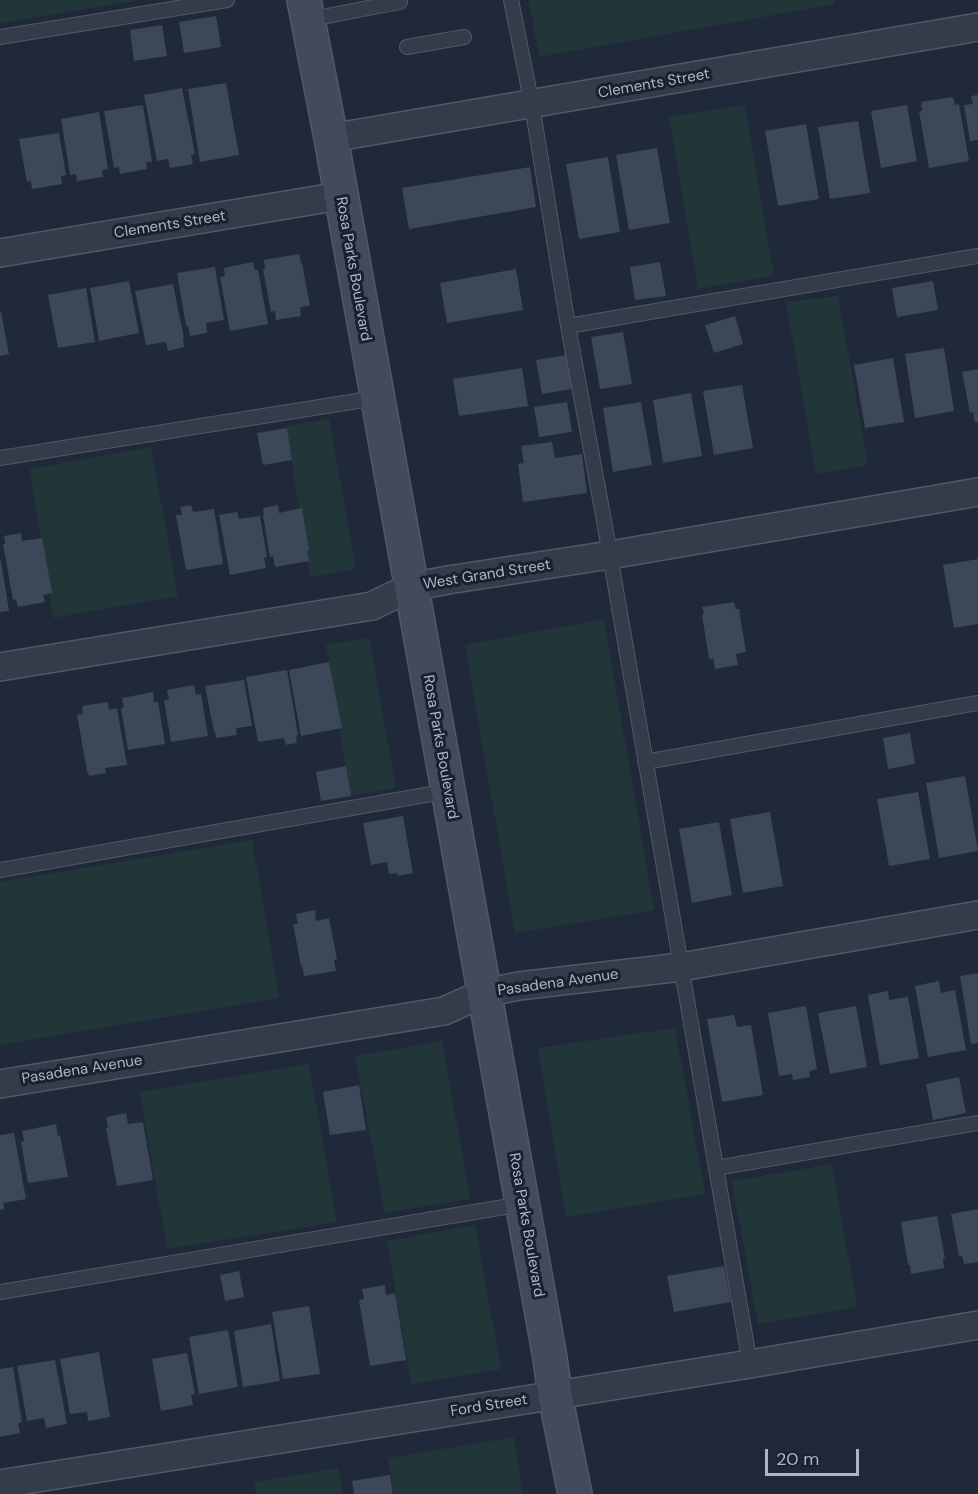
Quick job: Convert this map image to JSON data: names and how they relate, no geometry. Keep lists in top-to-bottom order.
{
  "streets": {
    "street": [
      "Clements Street",
      "Rosa Parks Boulevard",
      "West Grand Street",
      "Pasadena Avenue",
      "Ford Street"
    ]
  },
  "crossings": [
    ["Clements Street", "Rosa Parks Boulevard"],
    ["Rosa Parks Boulevard", "West Grand Street"],
    ["Rosa Parks Boulevard", "Pasadena Avenue"],
    ["Rosa Parks Boulevard", "Ford Street"]
  ],
  "scale_bar": "20 m"
}
